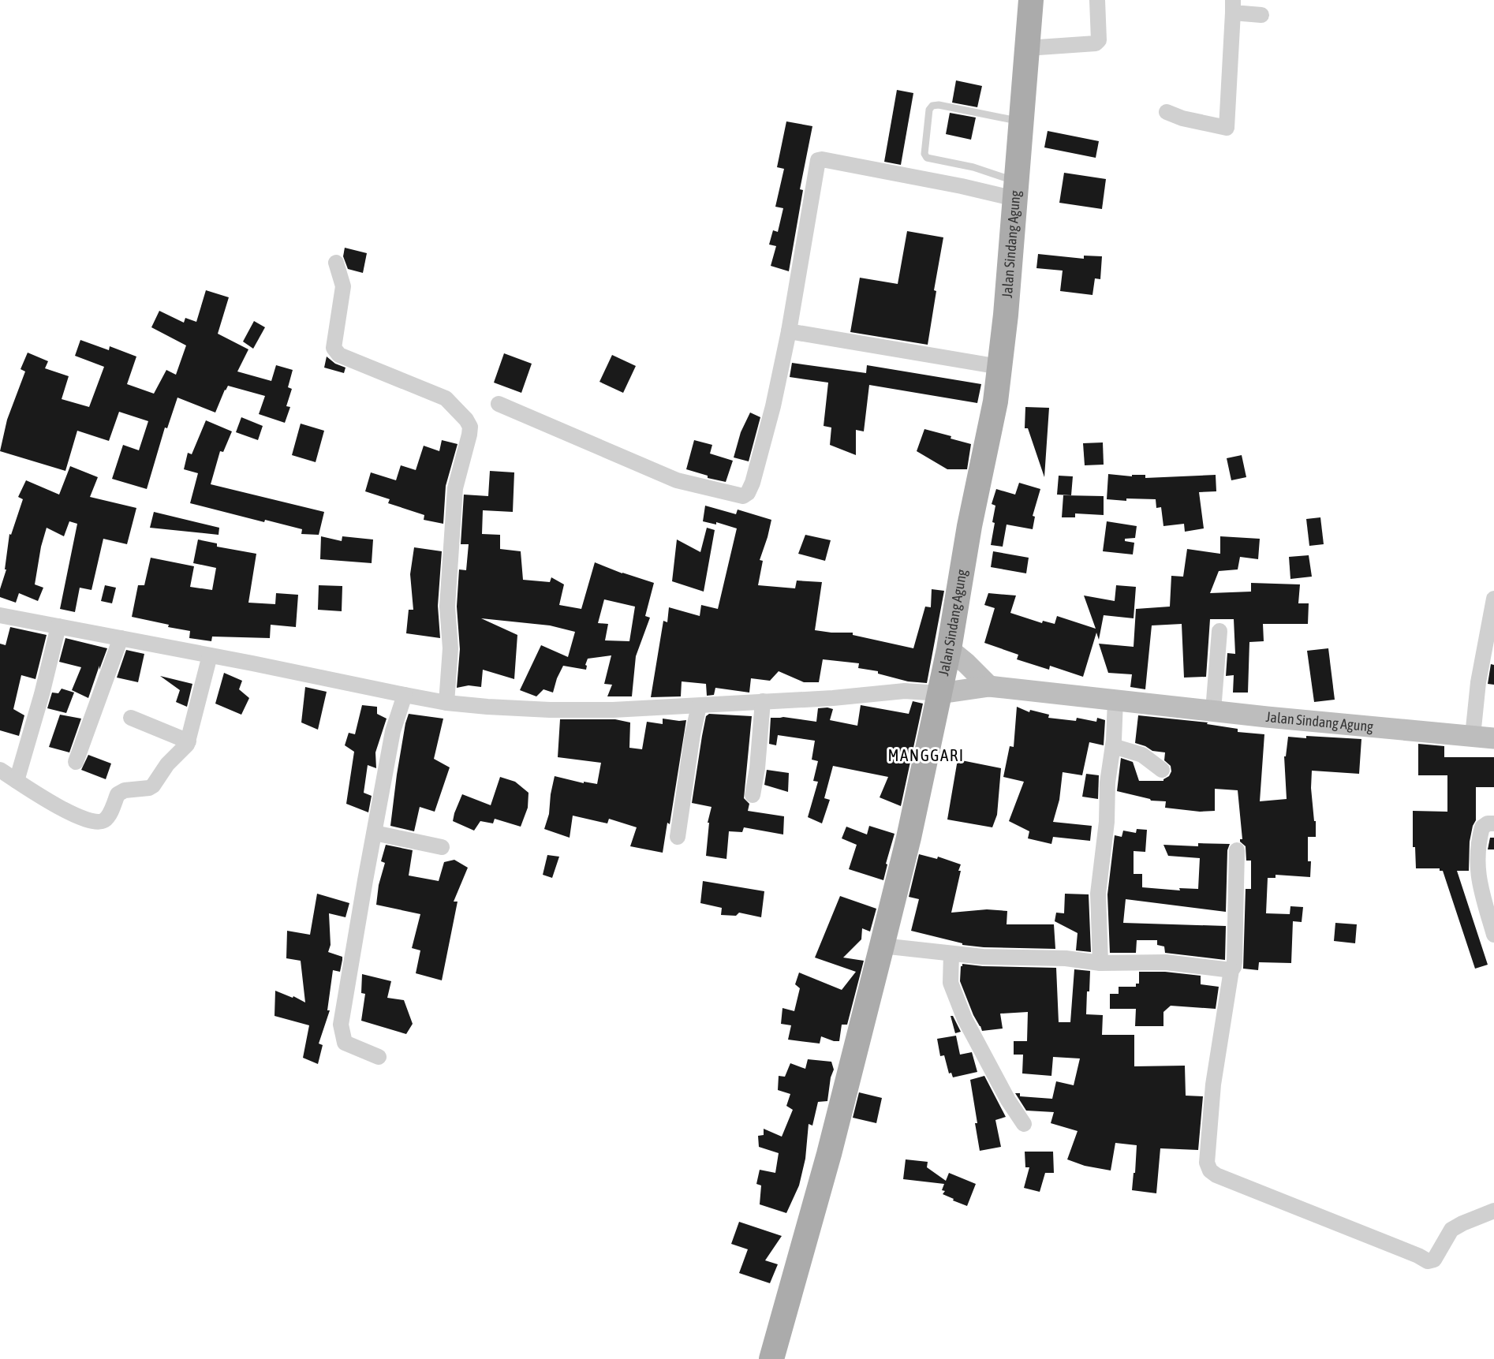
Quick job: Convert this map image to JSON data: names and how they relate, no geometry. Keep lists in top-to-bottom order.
{
  "streets": {
    "main road": ["Jalan Sindang Agung"]
  },
  "districts": ["MANGGARI"]
}
